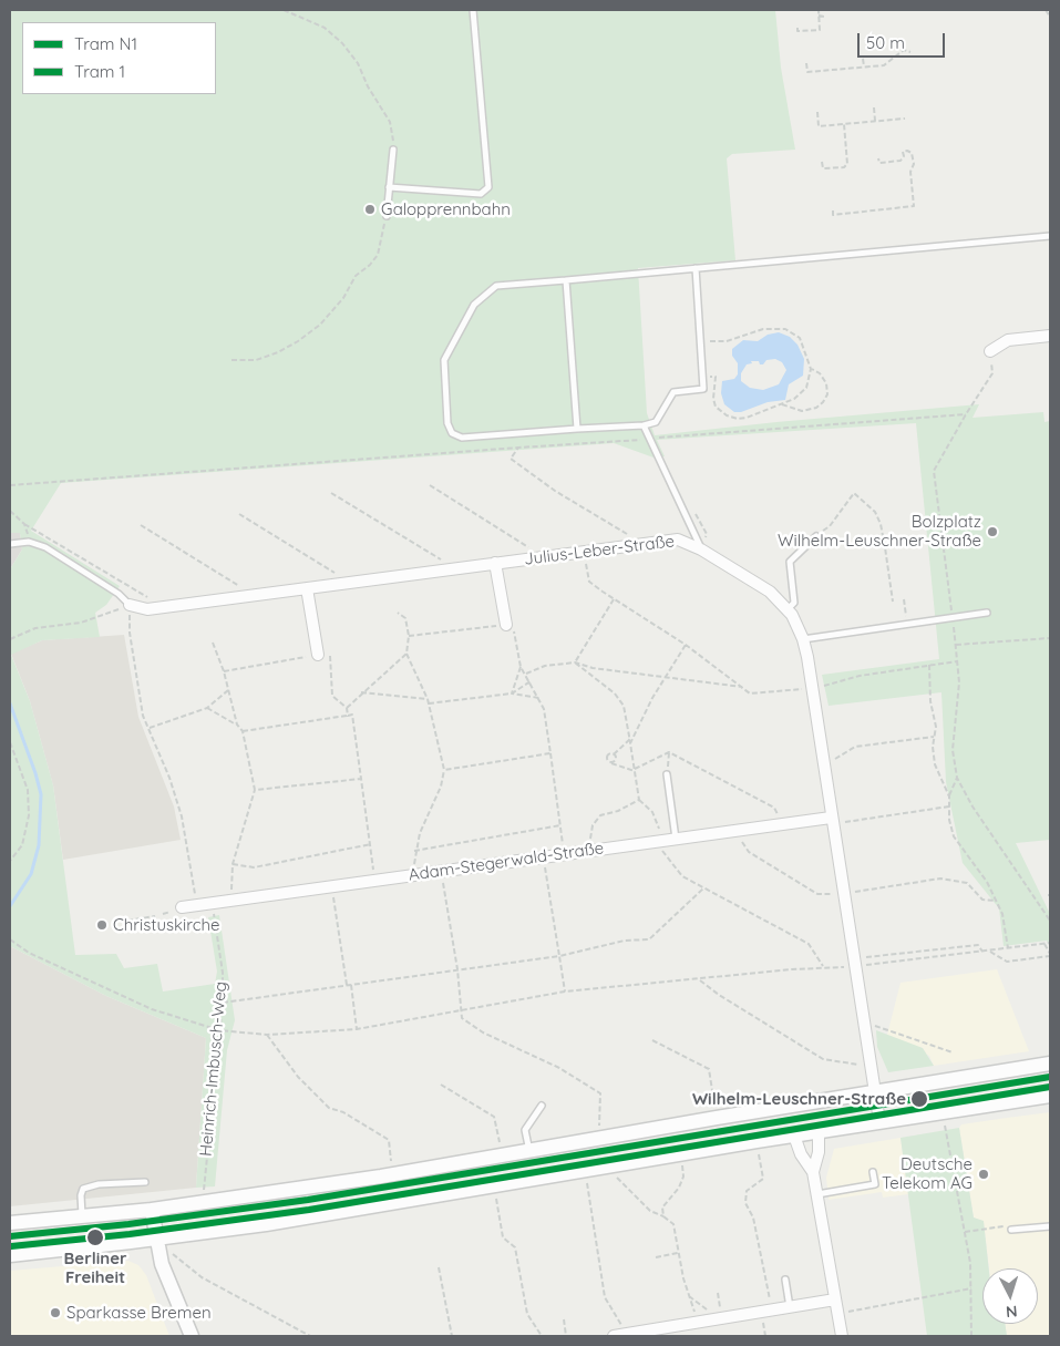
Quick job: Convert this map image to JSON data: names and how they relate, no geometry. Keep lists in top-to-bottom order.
{
  "streets": {
    "street": ["Julius-Leber-Straße", "Adam-Stegerwald-Straße"],
    "path": ["Heinrich-Imbusch-Weg"]
  },
  "crossings": [
    ["Adam-Stegerwald-Straße", "Heinrich-Imbusch-Weg"]
  ],
  "places": [
    "Galopprennbahn",
    "Bolzplatz Wilhelm-Leuschner-Straße",
    "Christuskirche",
    "Wilhelm-Leuschner-Straße",
    "Deutsche Telekom AG",
    "Berliner Freiheit",
    "Sparkasse Bremen"
  ],
  "lines": ["tram line N1", "tram line 1"],
  "legend": ["Tram N1", "Tram 1"],
  "scale_bar": "50 m",
  "north": "bottom"
}
